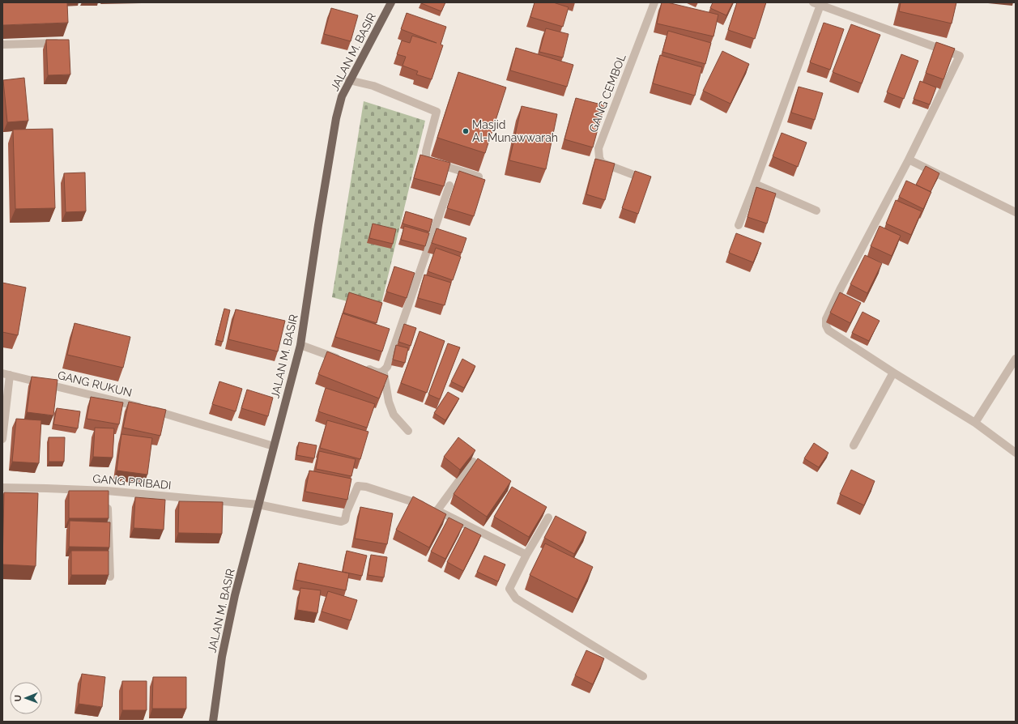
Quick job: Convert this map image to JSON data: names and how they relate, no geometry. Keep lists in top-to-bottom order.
{
  "streets": {
    "main road": ["JALAN M. BASIR"],
    "street": ["GANG CEMBOL", "GANG RUKUN", "GANG PRIBADI"]
  },
  "crossings": [
    ["JALAN M. BASIR", "GANG RUKUN"],
    ["JALAN M. BASIR", "GANG PRIBADI"]
  ],
  "places": ["Masjid Al-Munawwarah"],
  "north": "left"
}
